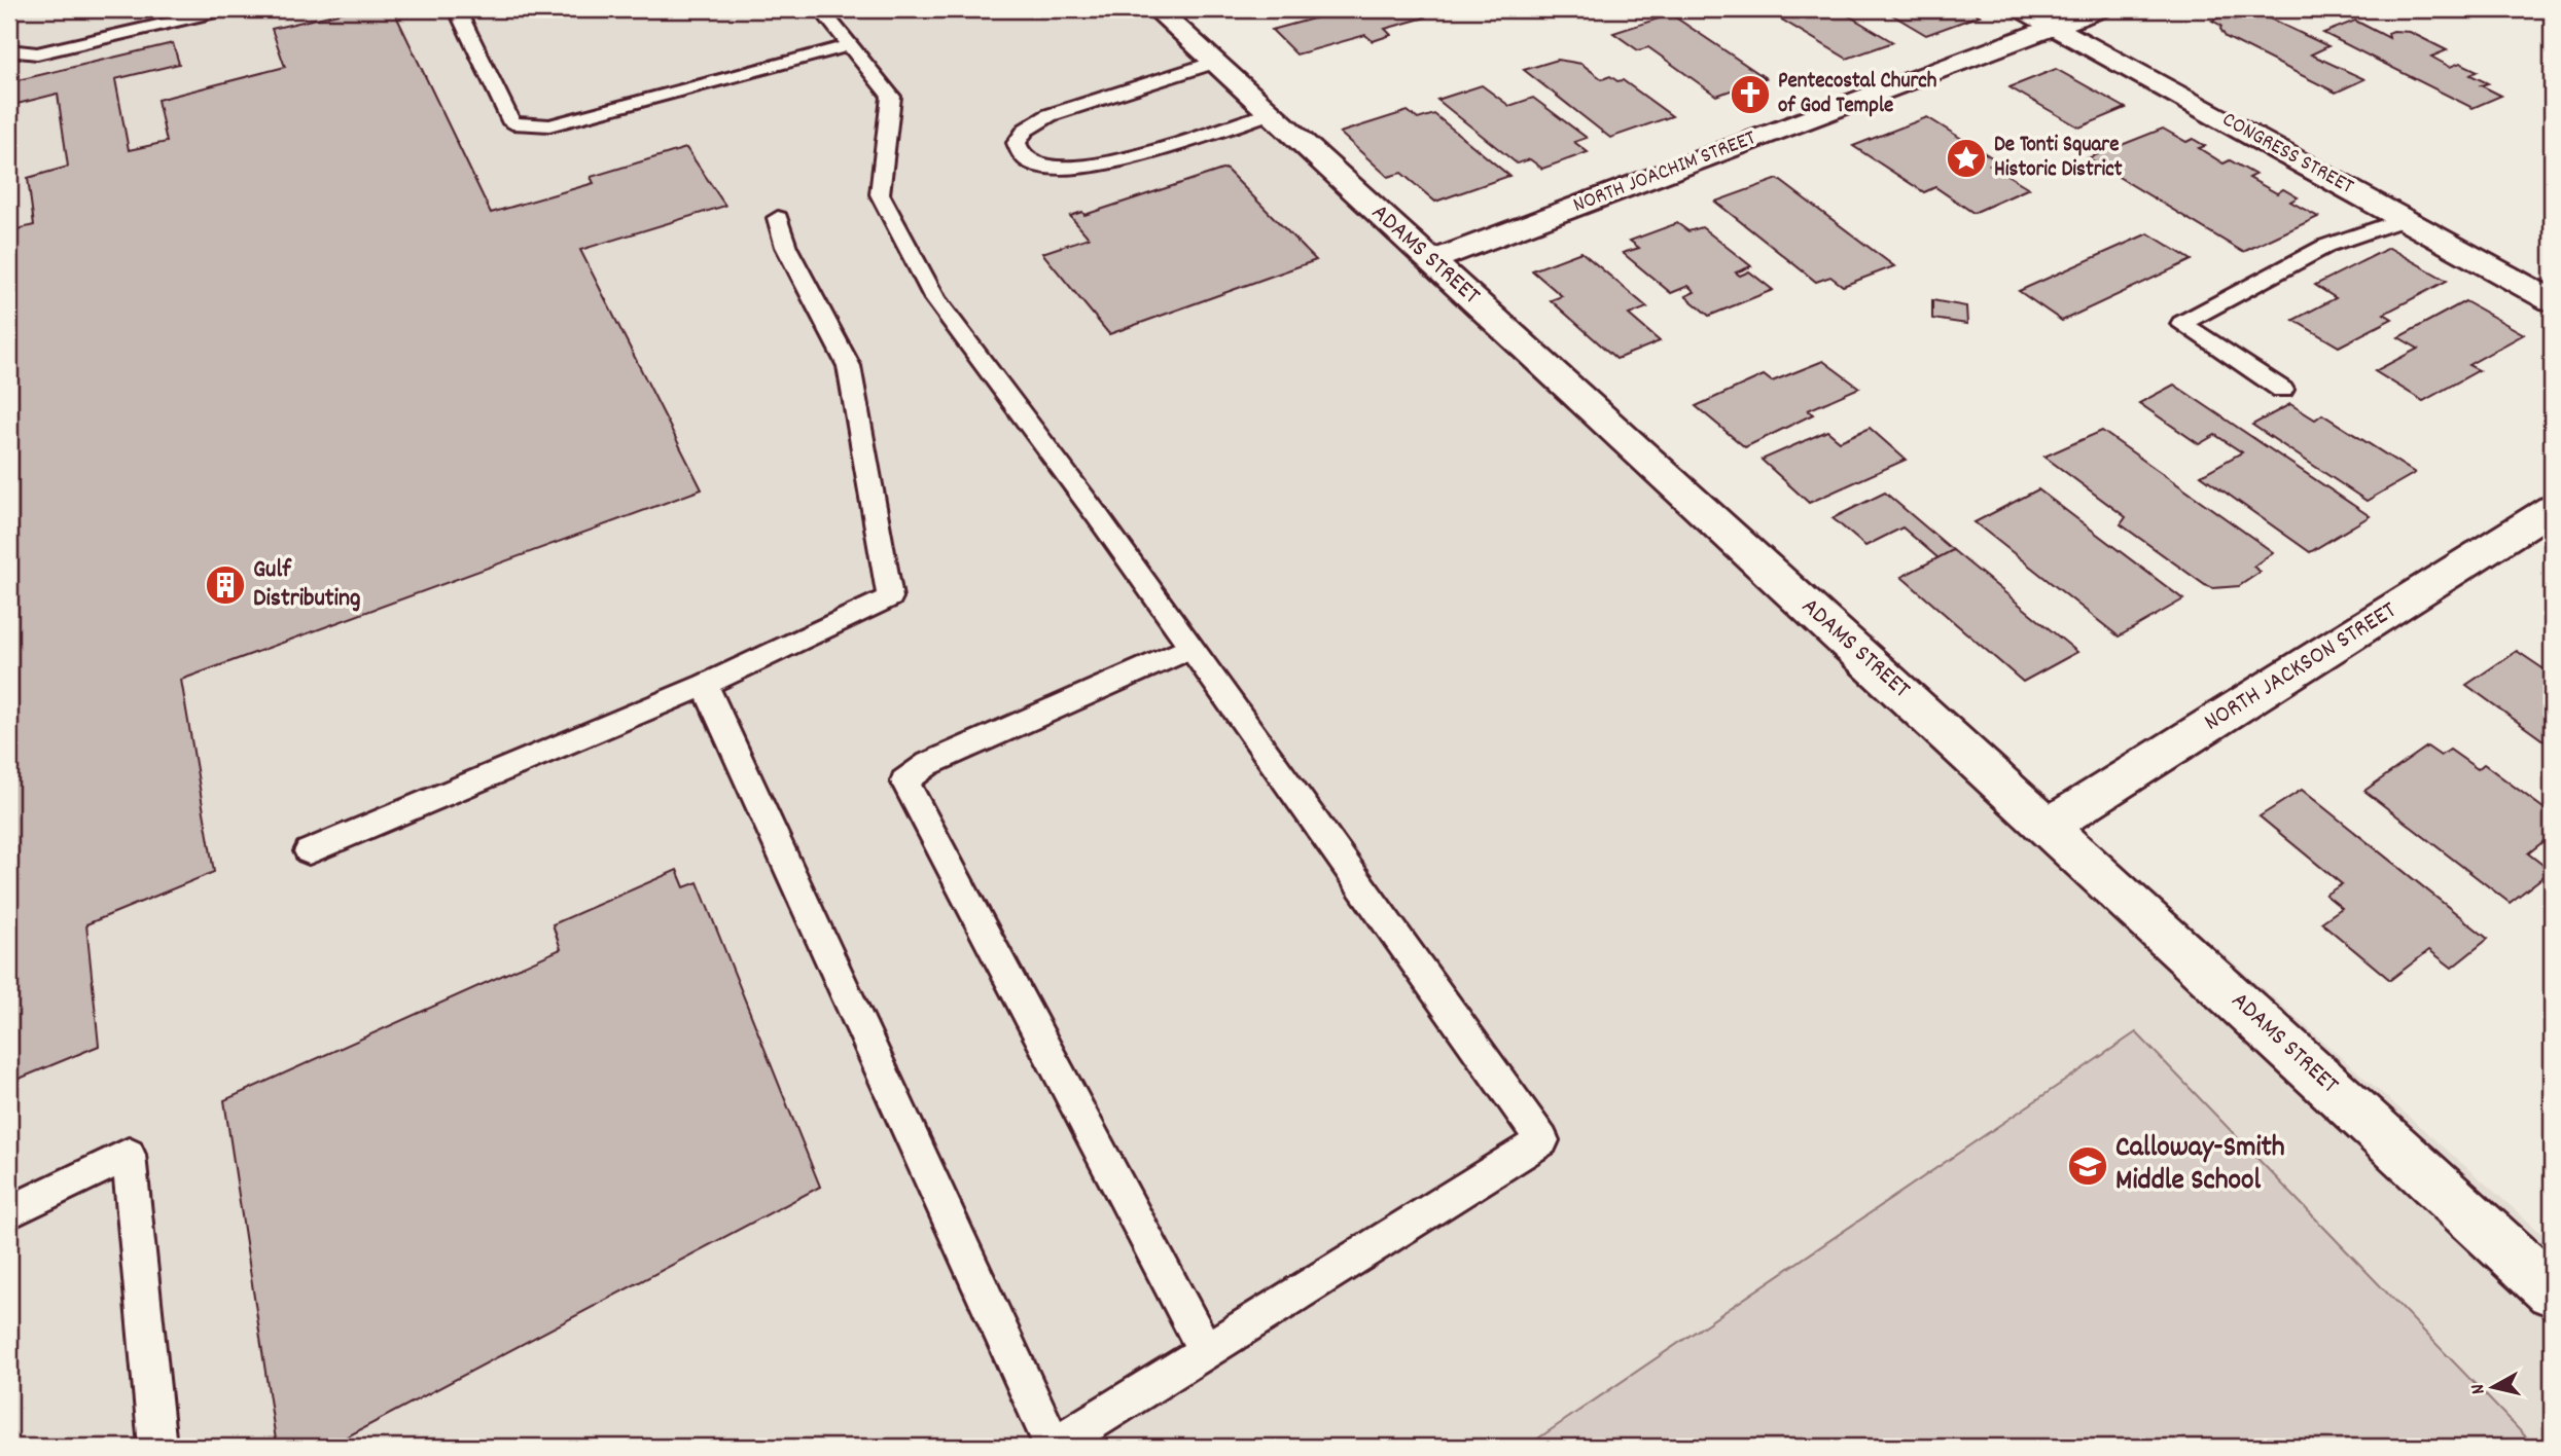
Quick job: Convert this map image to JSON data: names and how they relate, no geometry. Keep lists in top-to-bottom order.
{
  "streets": {
    "street": [
      "CONGRESS STREET",
      "NORTH JOACHIM STREET",
      "ADAMS STREET",
      "NORTH JACKSON STREET"
    ]
  },
  "crossings": [
    ["CONGRESS STREET", "NORTH JOACHIM STREET"],
    ["NORTH JOACHIM STREET", "ADAMS STREET"],
    ["ADAMS STREET", "NORTH JACKSON STREET"]
  ],
  "places": {
    "church": ["Pentecostal Church of God Temple"],
    "place": ["De Tonti Square Historic District"],
    "building": ["Gulf Distributing"],
    "school or university": ["Calloway-Smith Middle School"]
  },
  "north": "left"
}
